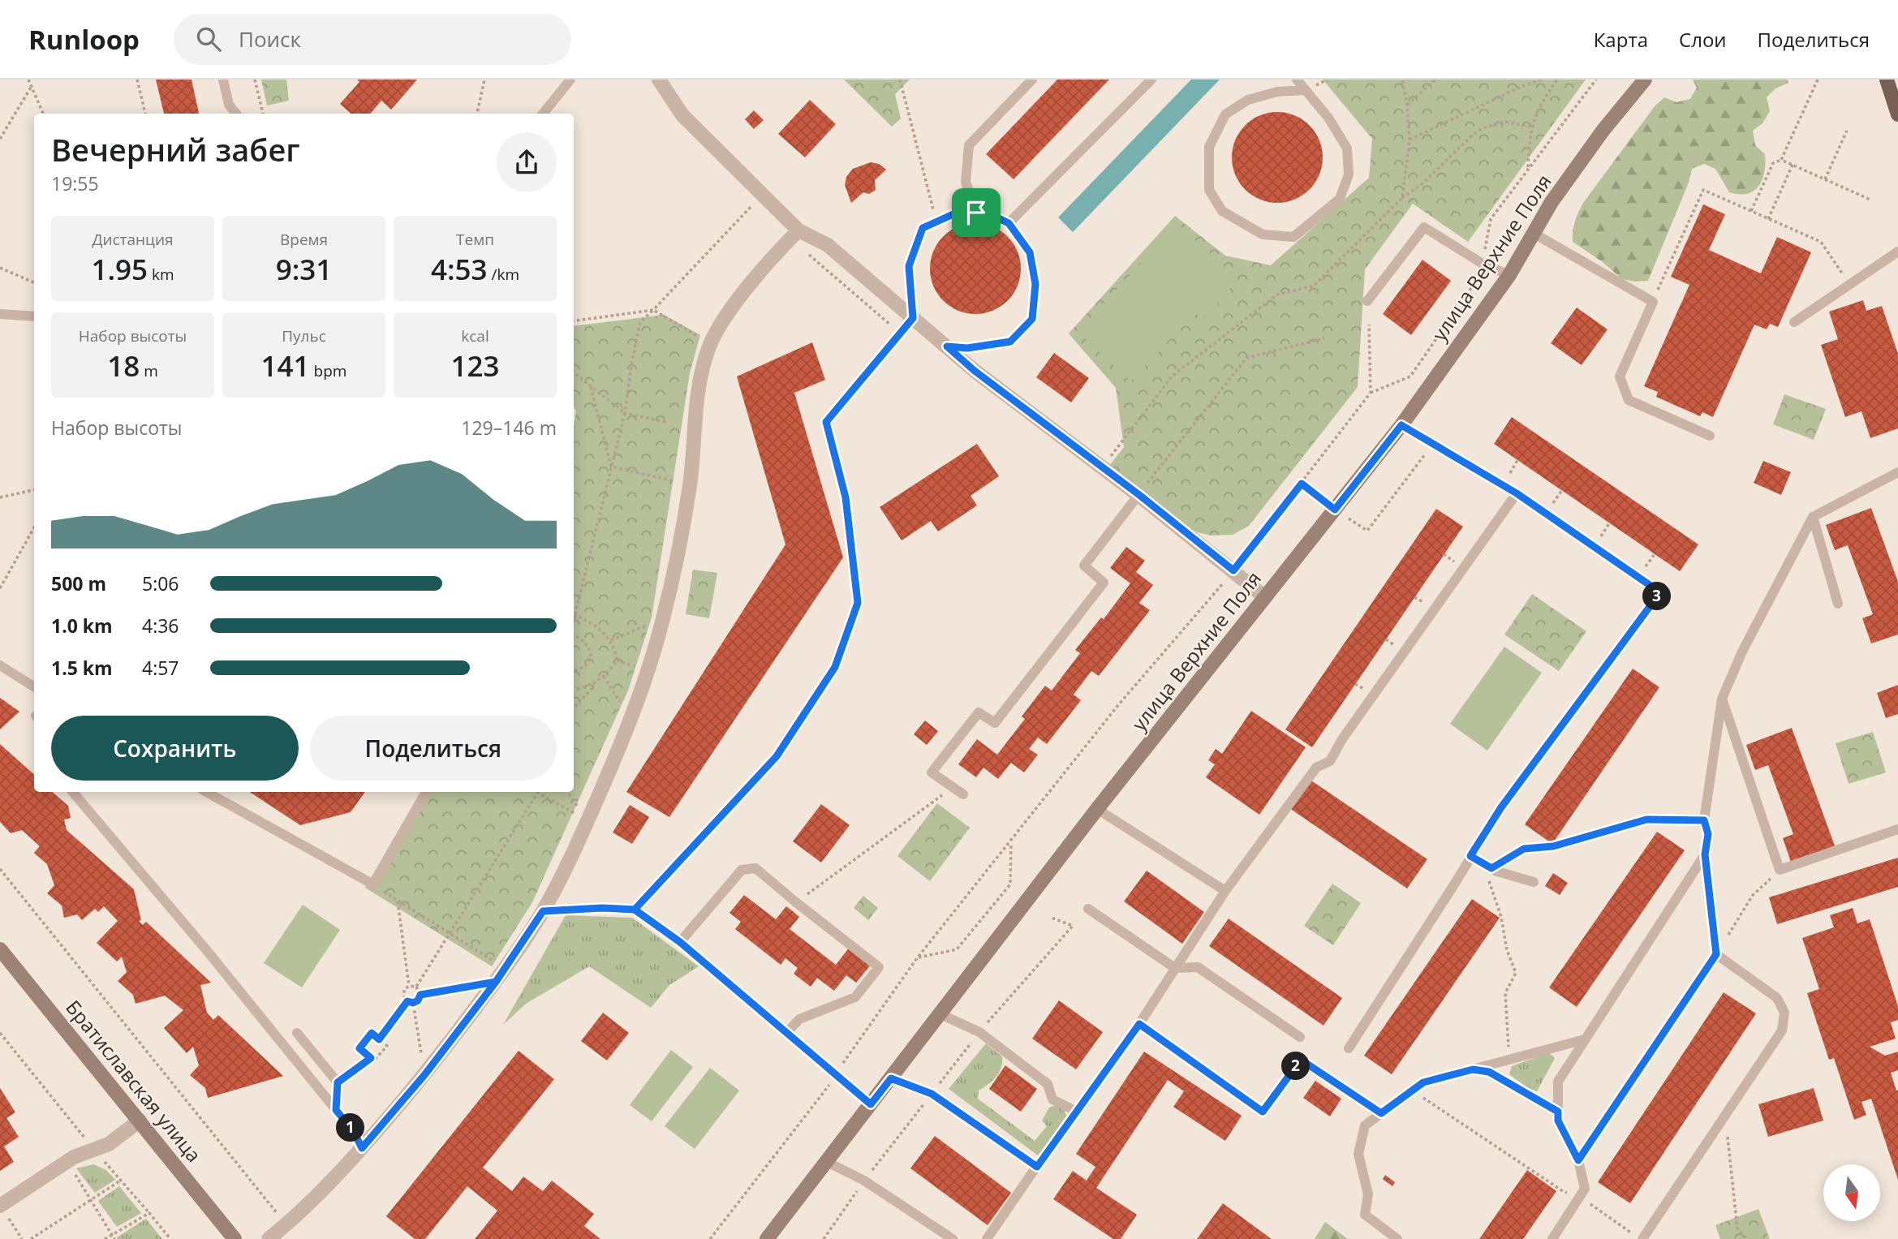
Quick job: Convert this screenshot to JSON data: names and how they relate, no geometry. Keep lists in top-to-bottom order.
{
  "streets": {
    "main road": ["улица Верхние Поля", "Братиславская улица"]
  },
  "north": "bottom",
  "page": {
    "header": "Runloop",
    "search": "Поиск",
    "nav": ["Карта", "Слои", "Поделиться"],
    "heading": ["Вечерний забег", "19:55"],
    "stats": [
      ["Дистанция", "1.95 km"],
      ["Время", "9:31"],
      ["Темп", "4:53 /km"],
      ["Набор высоты", "18 m"],
      ["Пульс", "141 bpm"],
      ["kcal", "123"]
    ],
    "chart": ["Набор высоты", "129–146 m"],
    "list": [
      {
        "name": "500 m",
        "note": "5:06"
      },
      {
        "name": "1.0 km",
        "note": "4:36"
      },
      {
        "name": "1.5 km",
        "note": "4:57"
      }
    ],
    "pins": ["3", "2", "1"],
    "buttons": ["Сохранить", "Поделиться"]
  }
}
